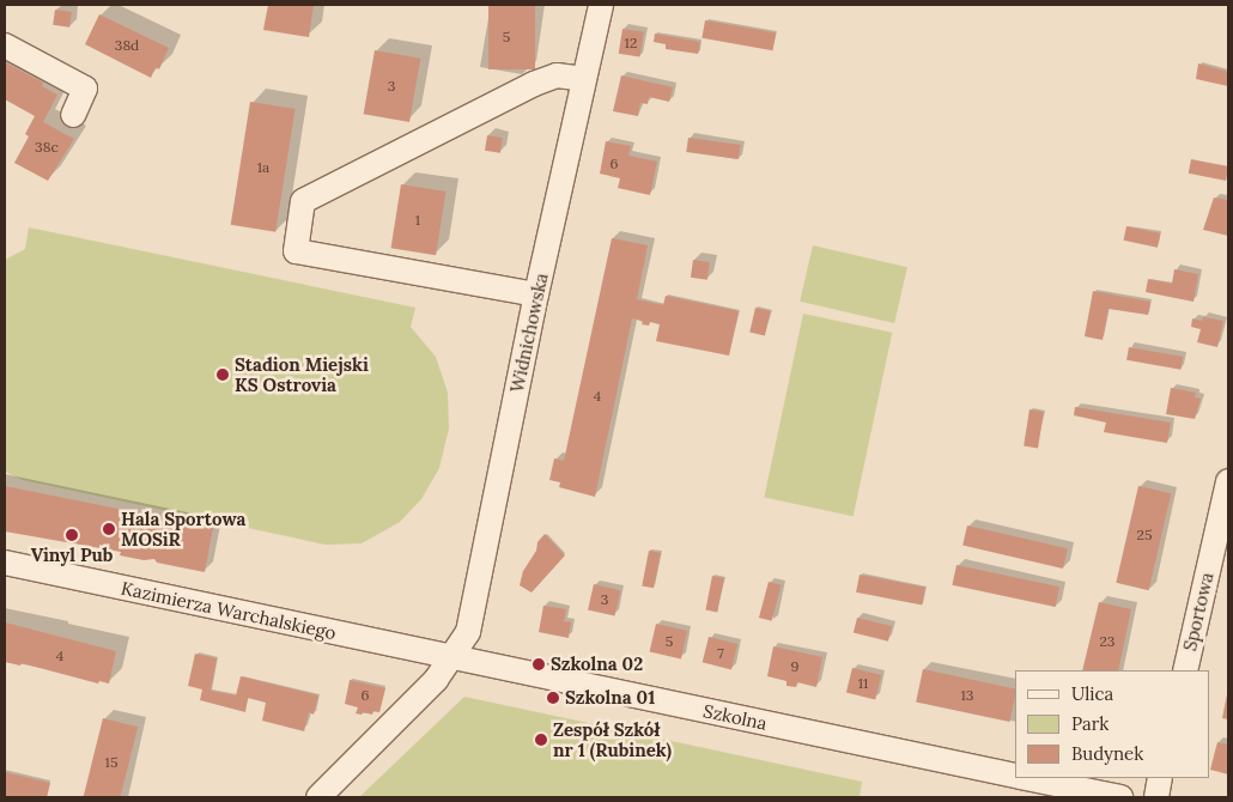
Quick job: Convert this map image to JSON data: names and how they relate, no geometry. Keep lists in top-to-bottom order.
{
  "streets": {
    "street": [
      "Widnichowska",
      "Kazimierza Warchalskiego",
      "Sportowa",
      "Szkolna"
    ]
  },
  "crossings": [
    ["Widnichowska", "Kazimierza Warchalskiego"],
    ["Widnichowska", "Szkolna"],
    ["Kazimierza Warchalskiego", "Szkolna"]
  ],
  "places": [
    "Stadion Miejski KS Ostrovia",
    "Hala Sportowa MOSiR",
    "Vinyl Pub",
    "Szkolna 02",
    "Szkolna 01",
    "Zespół Szkół nr 1 (Rubinek)"
  ],
  "house_numbers": [
    "5",
    "12",
    "38d",
    "3",
    "38c",
    "6",
    "1a",
    "1",
    "4",
    "25",
    "3",
    "5",
    "23",
    "7",
    "4",
    "9",
    "11",
    "6",
    "13",
    "15"
  ],
  "legend": ["Ulica", "Park", "Budynek"]
}
